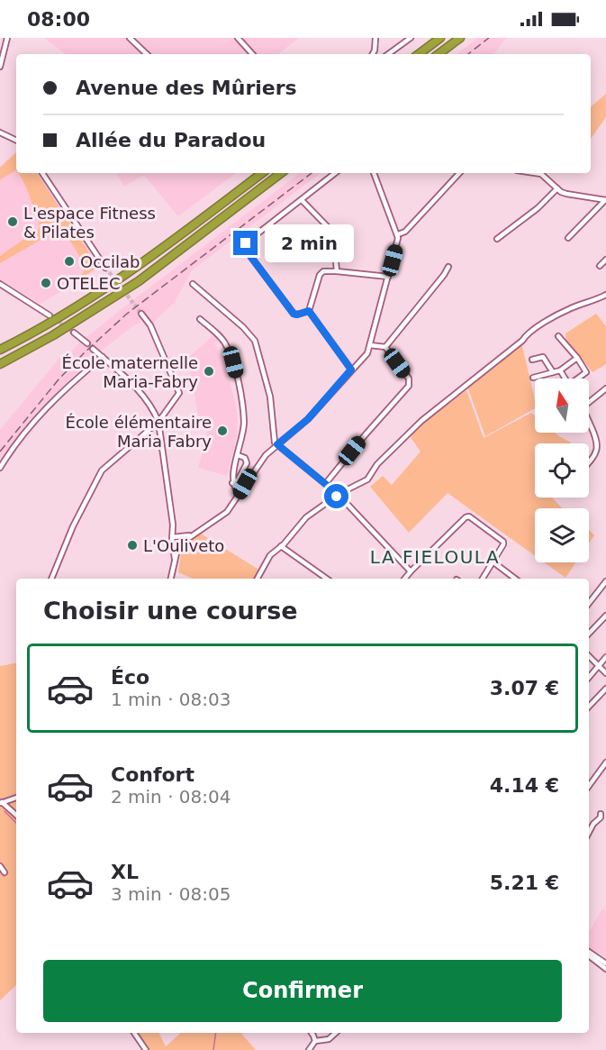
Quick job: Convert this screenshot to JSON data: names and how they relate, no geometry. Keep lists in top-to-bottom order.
{
  "districts": ["LA FIELOULA"],
  "places": [
    "L'espace Fitness & Pilates",
    "Occilab",
    "OTELEC",
    "École maternelle Maria-Fabry",
    "École élémentaire Maria Fabry",
    "L'Ouliveto"
  ],
  "north": "top",
  "page": {
    "status": "08:00",
    "banner": ["Avenue des Mûriers", "Allée du Paradou"],
    "bubble": "2 min",
    "heading": "Choisir une course",
    "list": [
      {
        "name": "Éco",
        "note": "1 min · 08:03",
        "value": "3.07 €"
      },
      {
        "name": "Confort",
        "note": "2 min · 08:04",
        "value": "4.14 €"
      },
      {
        "name": "XL",
        "note": "3 min · 08:05",
        "value": "5.21 €"
      }
    ],
    "buttons": "Confirmer"
  }
}
